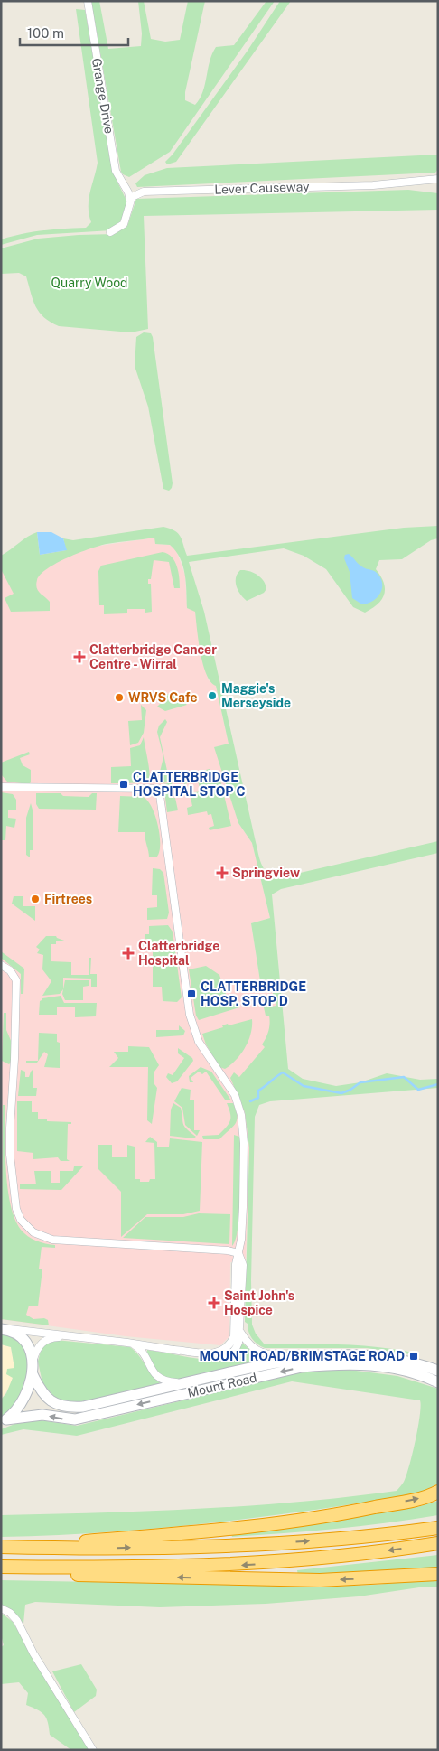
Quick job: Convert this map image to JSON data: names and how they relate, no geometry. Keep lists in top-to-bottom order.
{
  "streets": {
    "main road": ["Mount Road"],
    "street": ["Grange Drive", "Lever Causeway"]
  },
  "crossings": [
    ["Grange Drive", "Lever Causeway"]
  ],
  "parks": ["Quarry Wood"],
  "places": {
    "health": [
      "Clatterbridge Cancer Centre - Wirral",
      "Springview",
      "Clatterbridge Hospital",
      "Saint John's Hospice"
    ],
    "other": ["Maggie's Merseyside", "WRVS Cafe", "Firtrees"],
    "transit": ["CLATTERBRIDGE HOSPITAL STOP C", "CLATTERBRIDGE HOSP. STOP D", "MOUNT ROAD/BRIMSTAGE ROAD"]
  },
  "scale_bar": "100 m"
}
